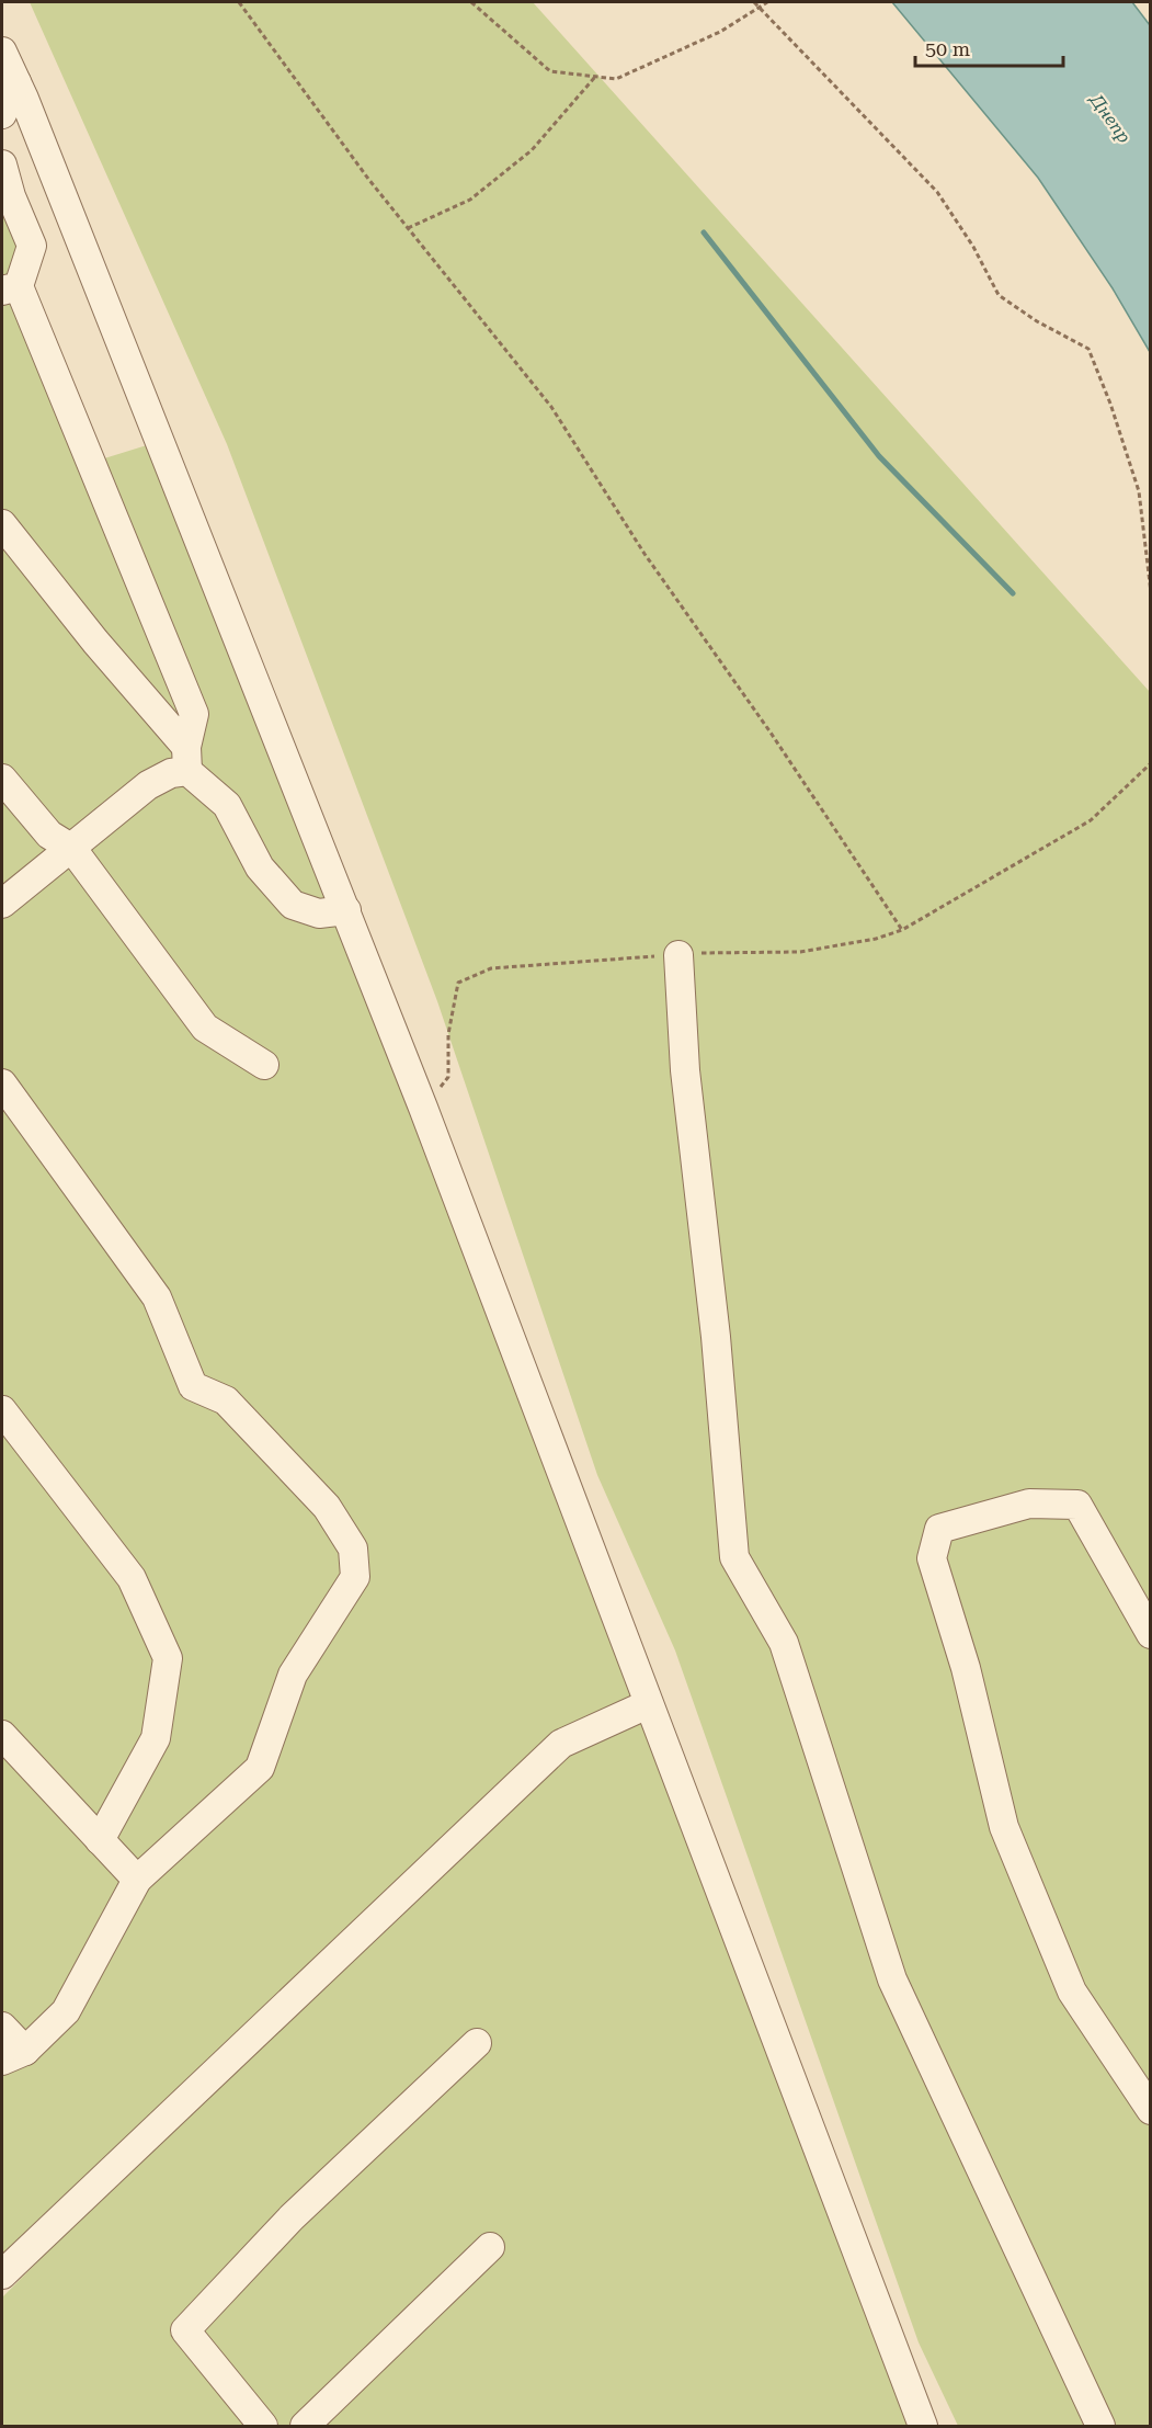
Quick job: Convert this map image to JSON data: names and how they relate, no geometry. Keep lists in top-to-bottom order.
{
  "water": ["Днепр"],
  "scale_bar": "50 m"
}
